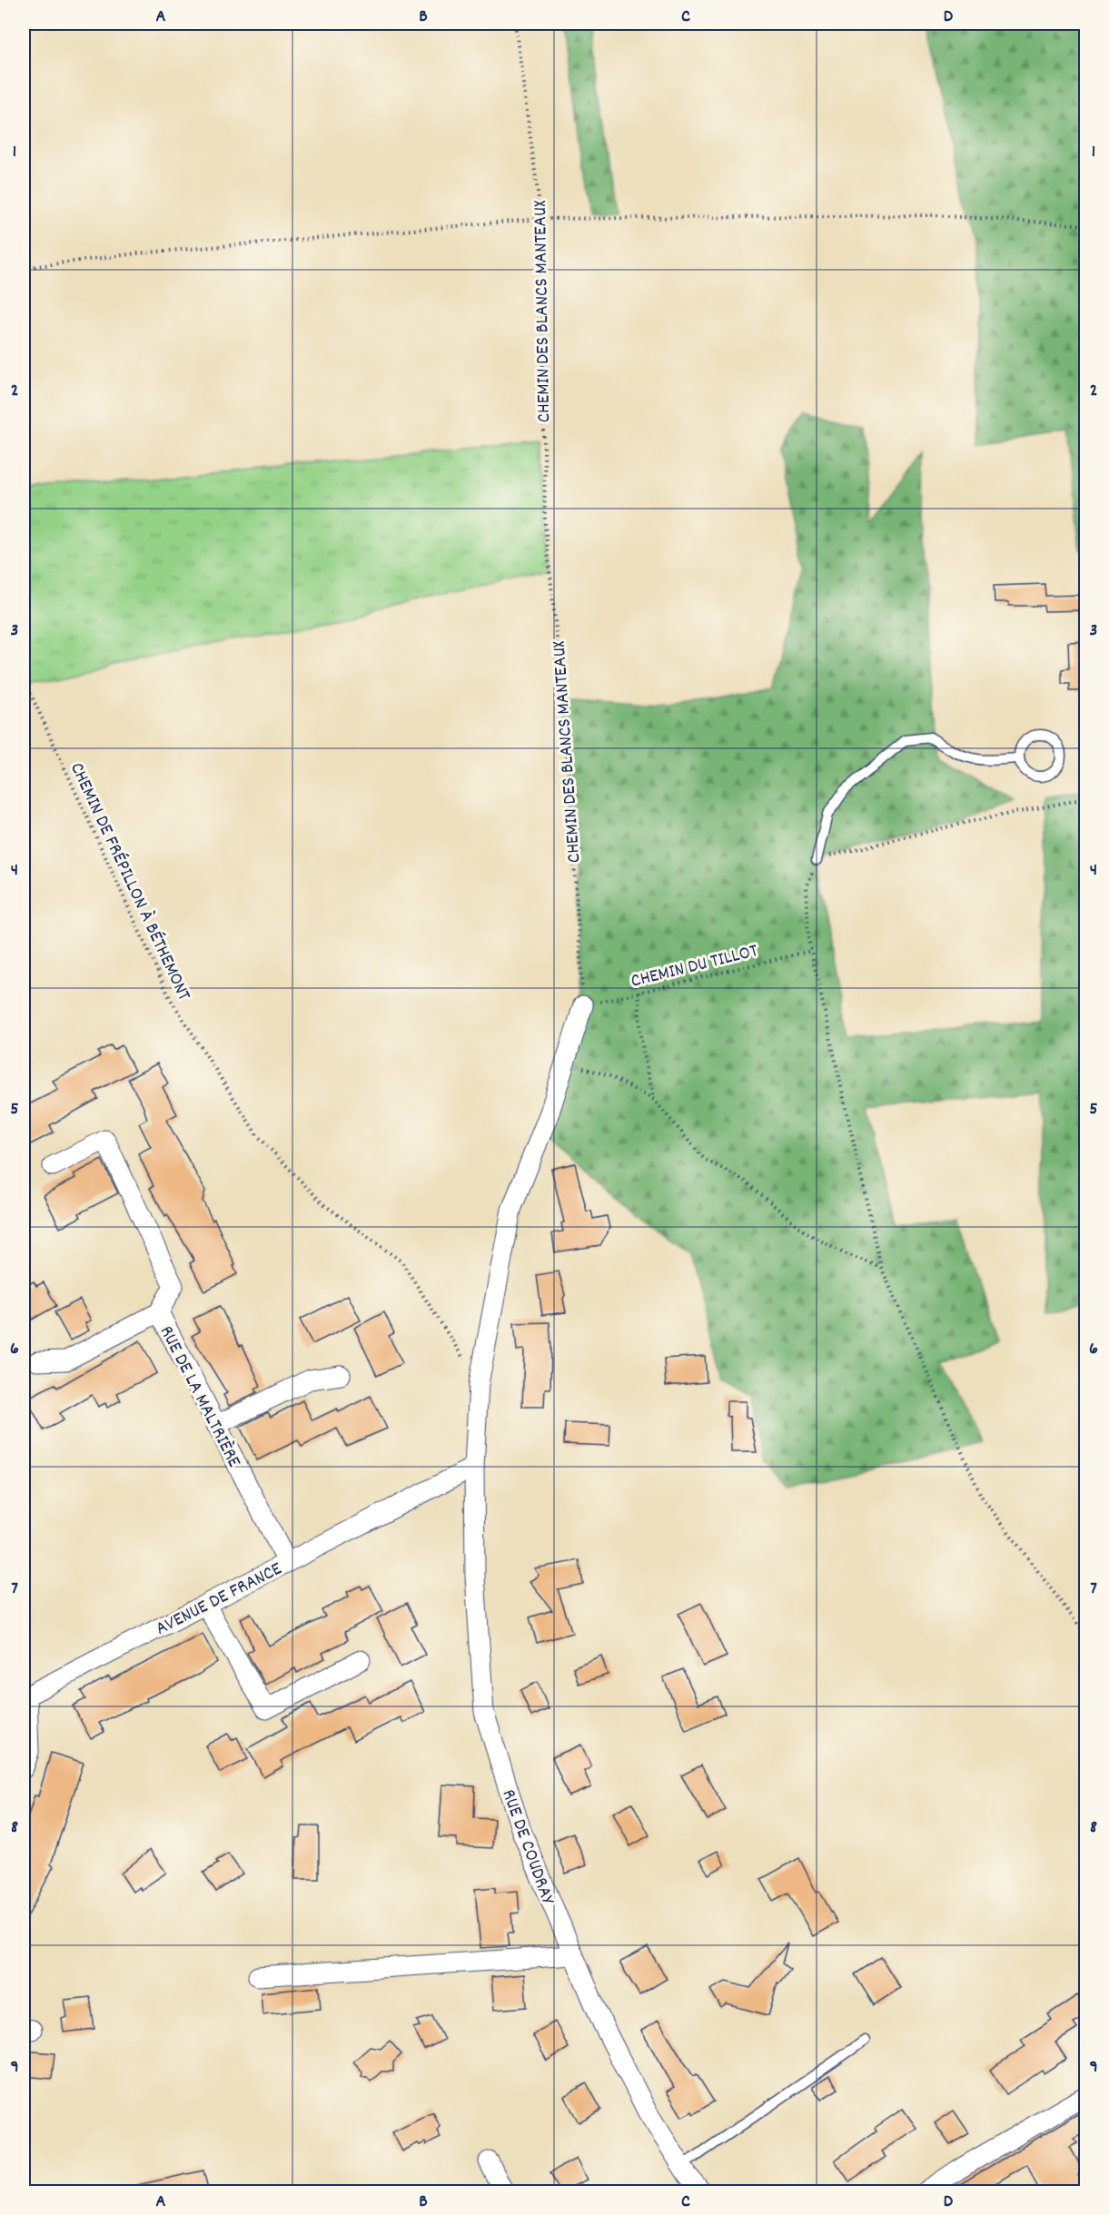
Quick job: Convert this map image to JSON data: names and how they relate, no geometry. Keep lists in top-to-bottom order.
{
  "streets": {
    "street": ["RUE DE LA MALTRIÈRE", "AVENUE DE FRANCE", "RUE DE COUDRAY"],
    "path": ["CHEMIN DES BLANCS MANTEAUX", "CHEMIN DE FRÉPILLON À BÉTHEMONT", "CHEMIN DU TILLOT"]
  },
  "crossings": [
    ["CHEMIN DES BLANCS MANTEAUX", "CHEMIN DU TILLOT"],
    ["RUE DE LA MALTRIÈRE", "AVENUE DE FRANCE"],
    ["AVENUE DE FRANCE", "RUE DE COUDRAY"]
  ],
  "grid": {
    "columns": [
      "A",
      "B",
      "C",
      "D"
    ],
    "rows": [
      "1",
      "2",
      "3",
      "4",
      "5",
      "6",
      "7",
      "8",
      "9"
    ]
  }
}
